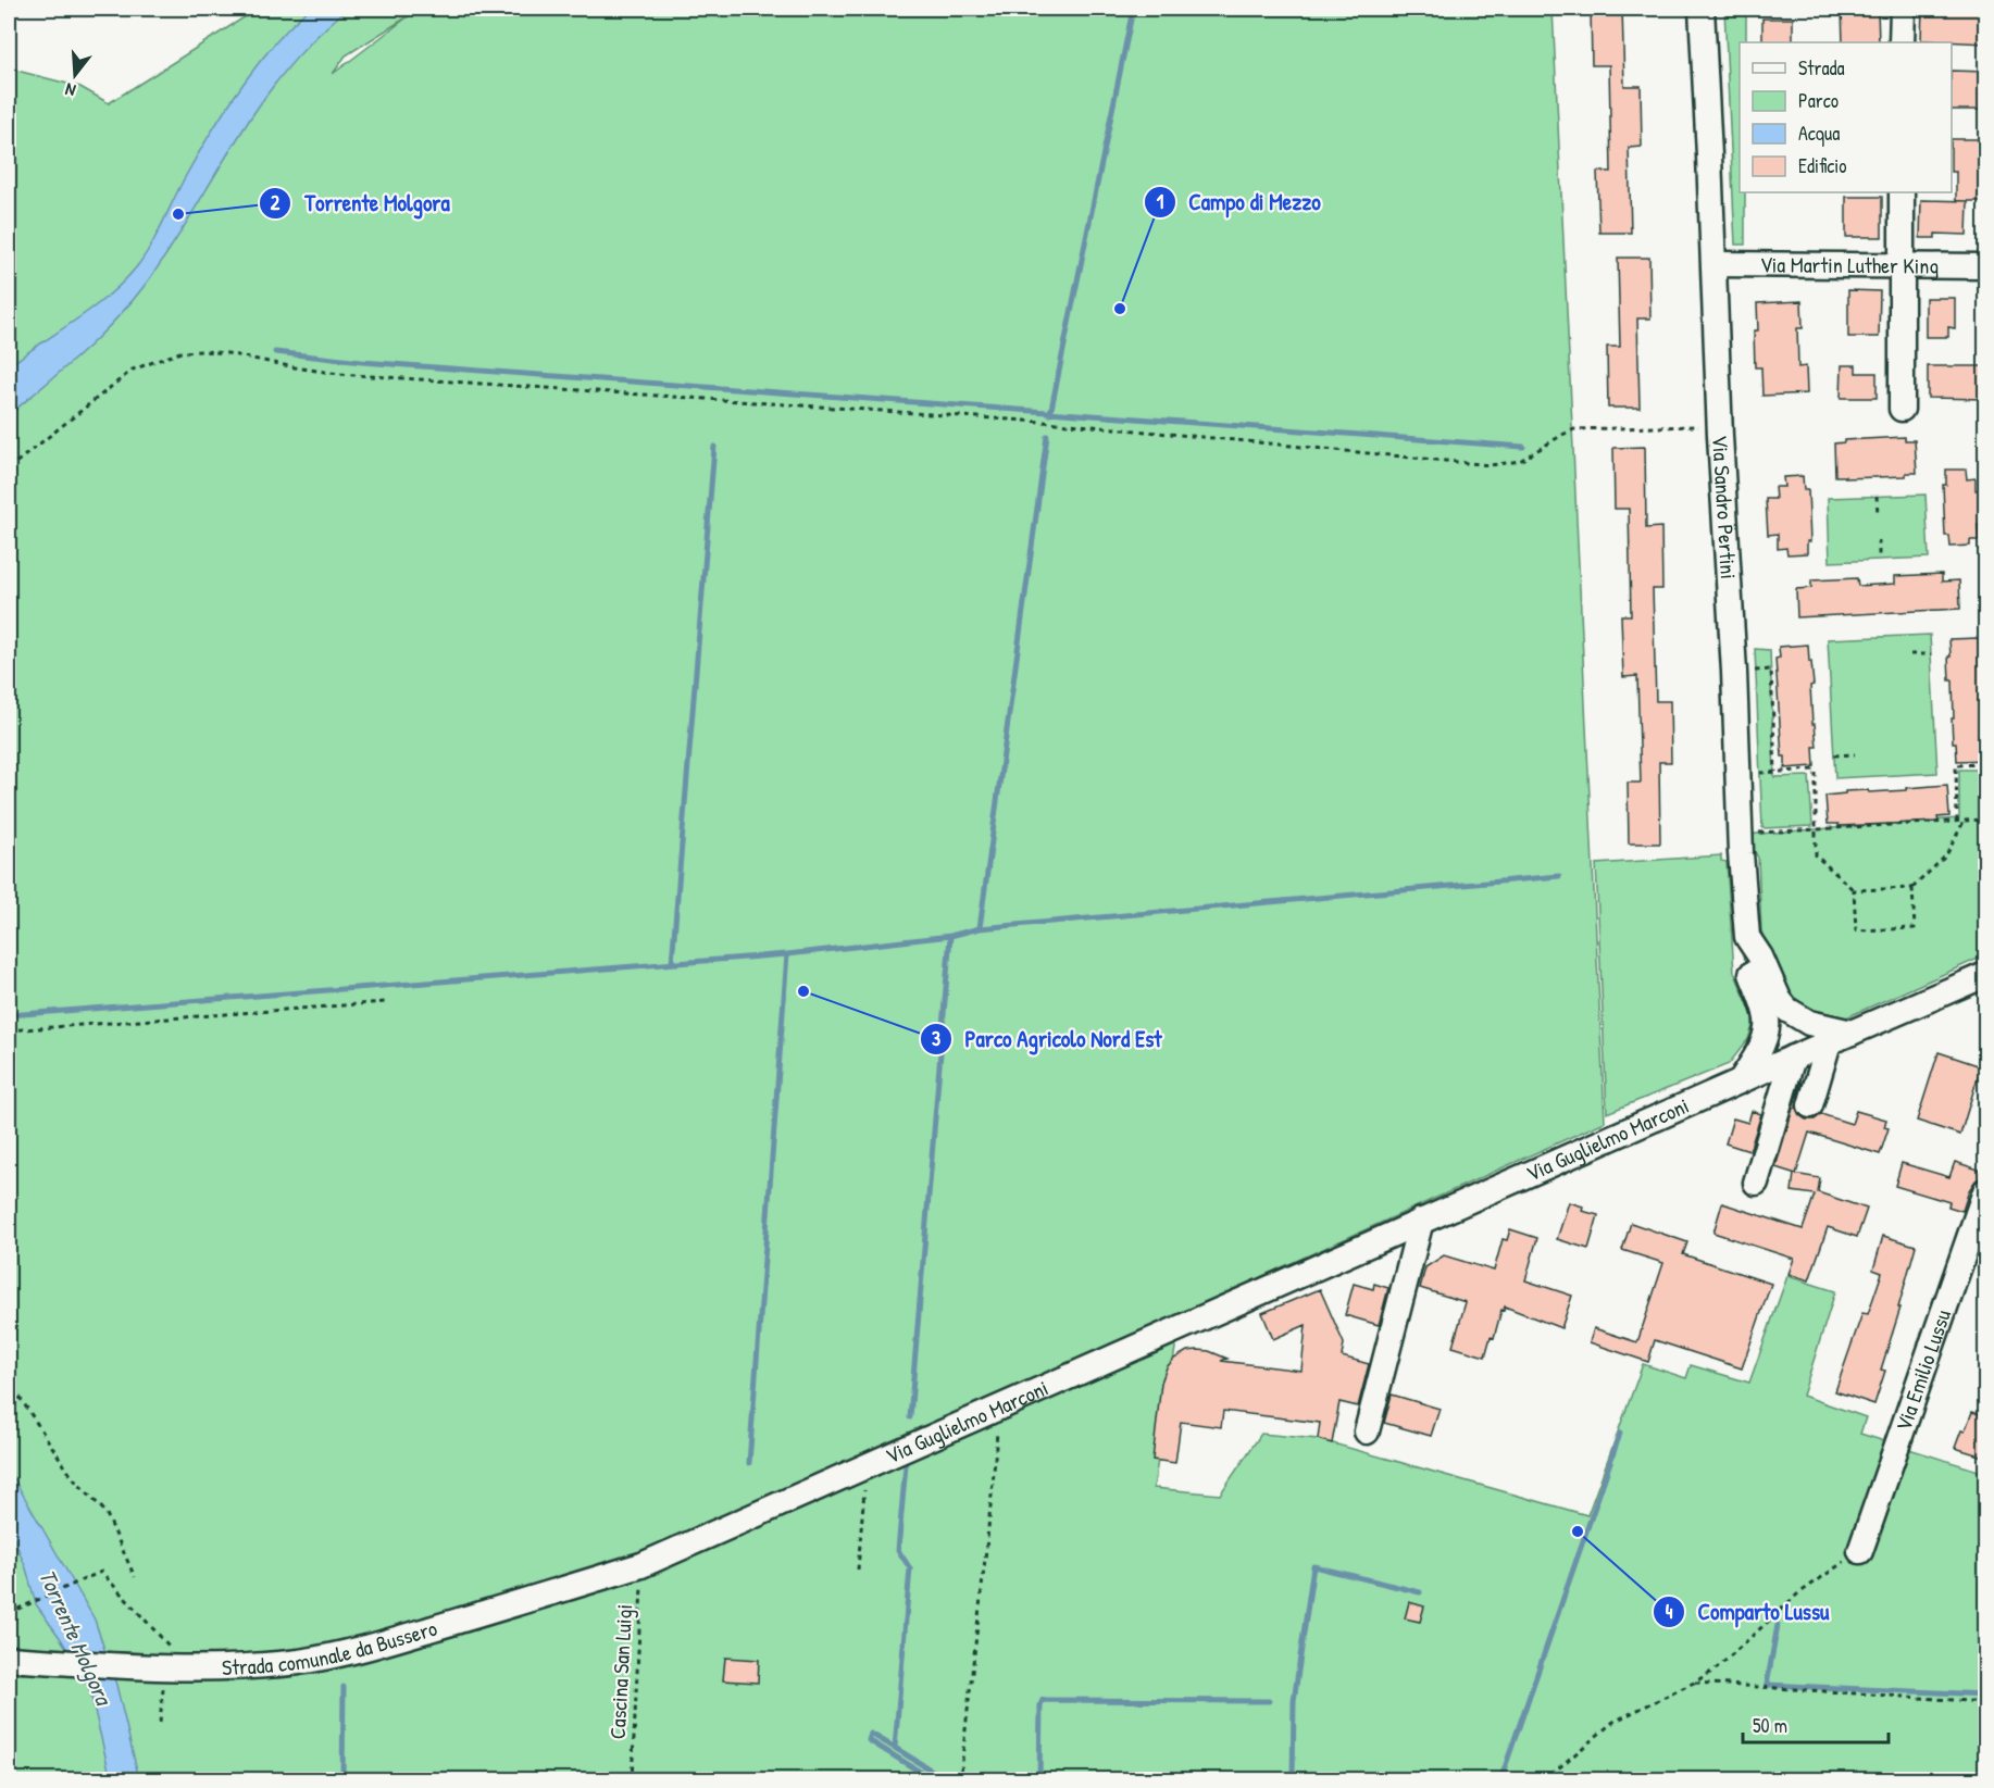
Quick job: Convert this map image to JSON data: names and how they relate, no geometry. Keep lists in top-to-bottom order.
{
  "streets": {
    "street": [
      "Via Martin Luther King",
      "Via Sandro Pertini",
      "Via Guglielmo Marconi",
      "Via Emilio Lussu",
      "Strada comunale da Bussero"
    ],
    "path": ["Cascina San Luigi"]
  },
  "crossings": [
    ["Via Martin Luther King", "Via Sandro Pertini"],
    ["Via Sandro Pertini", "Via Guglielmo Marconi"],
    ["Via Guglielmo Marconi", "Strada comunale da Bussero"],
    ["Via Guglielmo Marconi", "Cascina San Luigi"]
  ],
  "water": ["Torrente Molgora"],
  "places": [
    "Torrente Molgora",
    "Campo di Mezzo",
    "Parco Agricolo Nord Est",
    "Comparto Lussu"
  ],
  "legend": [
    "Strada",
    "Parco",
    "Acqua",
    "Edificio"
  ],
  "scale_bar": "50 m",
  "north": "bottom"
}
